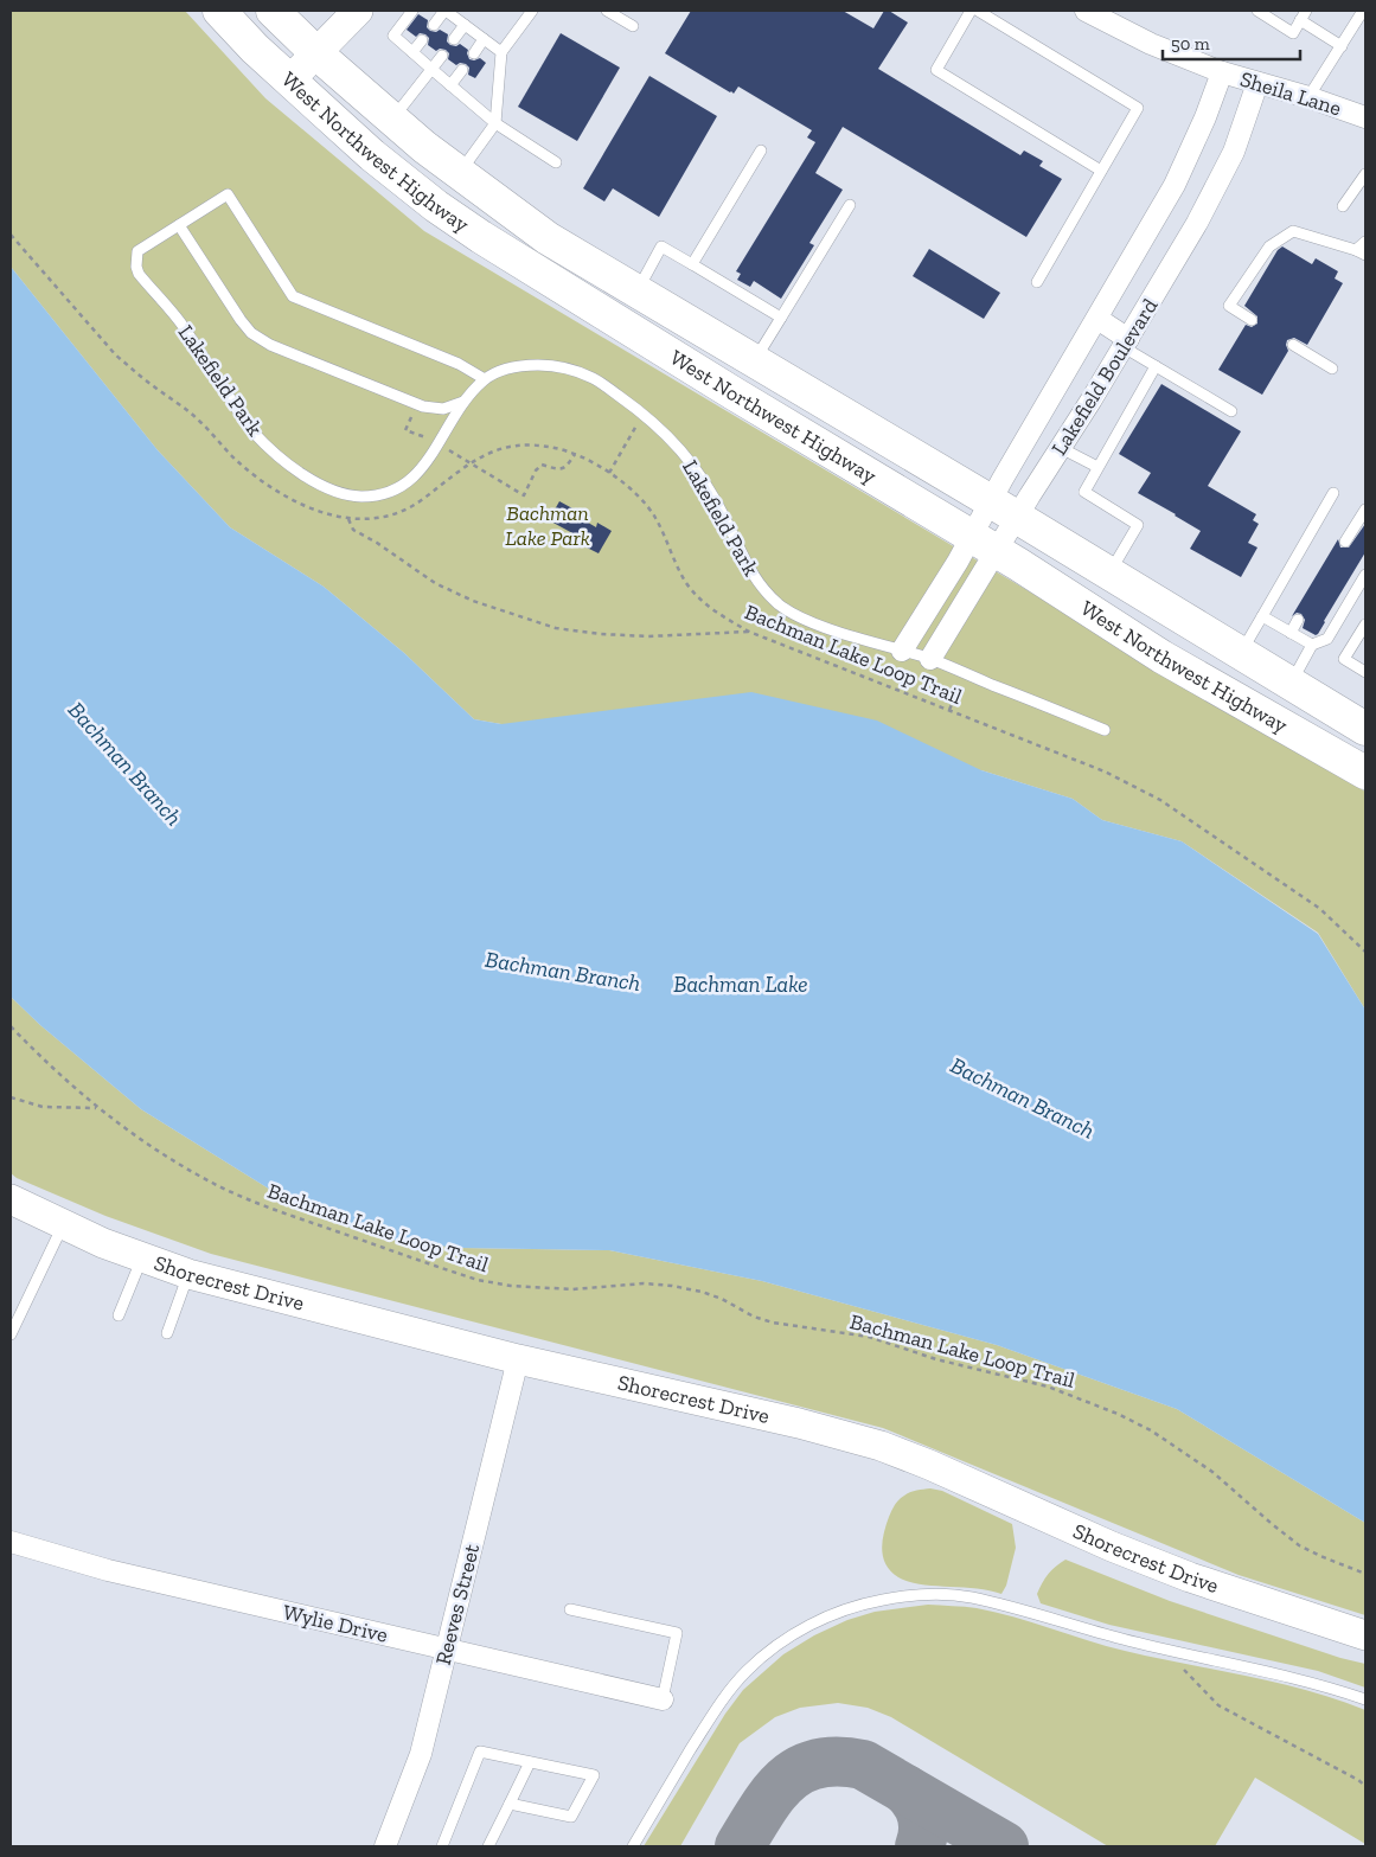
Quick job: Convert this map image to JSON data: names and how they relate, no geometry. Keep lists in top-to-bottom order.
{
  "streets": {
    "main road": ["West Northwest Highway"],
    "street": [
      "Sheila Lane",
      "Lakefield Boulevard",
      "Shorecrest Drive",
      "Reeves Street",
      "Wylie Drive"
    ],
    "lane": ["Lakefield Park"],
    "path": ["Bachman Lake Loop Trail"]
  },
  "crossings": [
    ["Sheila Lane", "Lakefield Boulevard"],
    ["West Northwest Highway", "Lakefield Boulevard"],
    ["Lakefield Boulevard", "Lakefield Park"],
    ["Shorecrest Drive", "Reeves Street"],
    ["Reeves Street", "Wylie Drive"]
  ],
  "water": ["Bachman Branch", "Bachman Lake"],
  "parks": ["Bachman Lake Park"],
  "scale_bar": "50 m"
}
